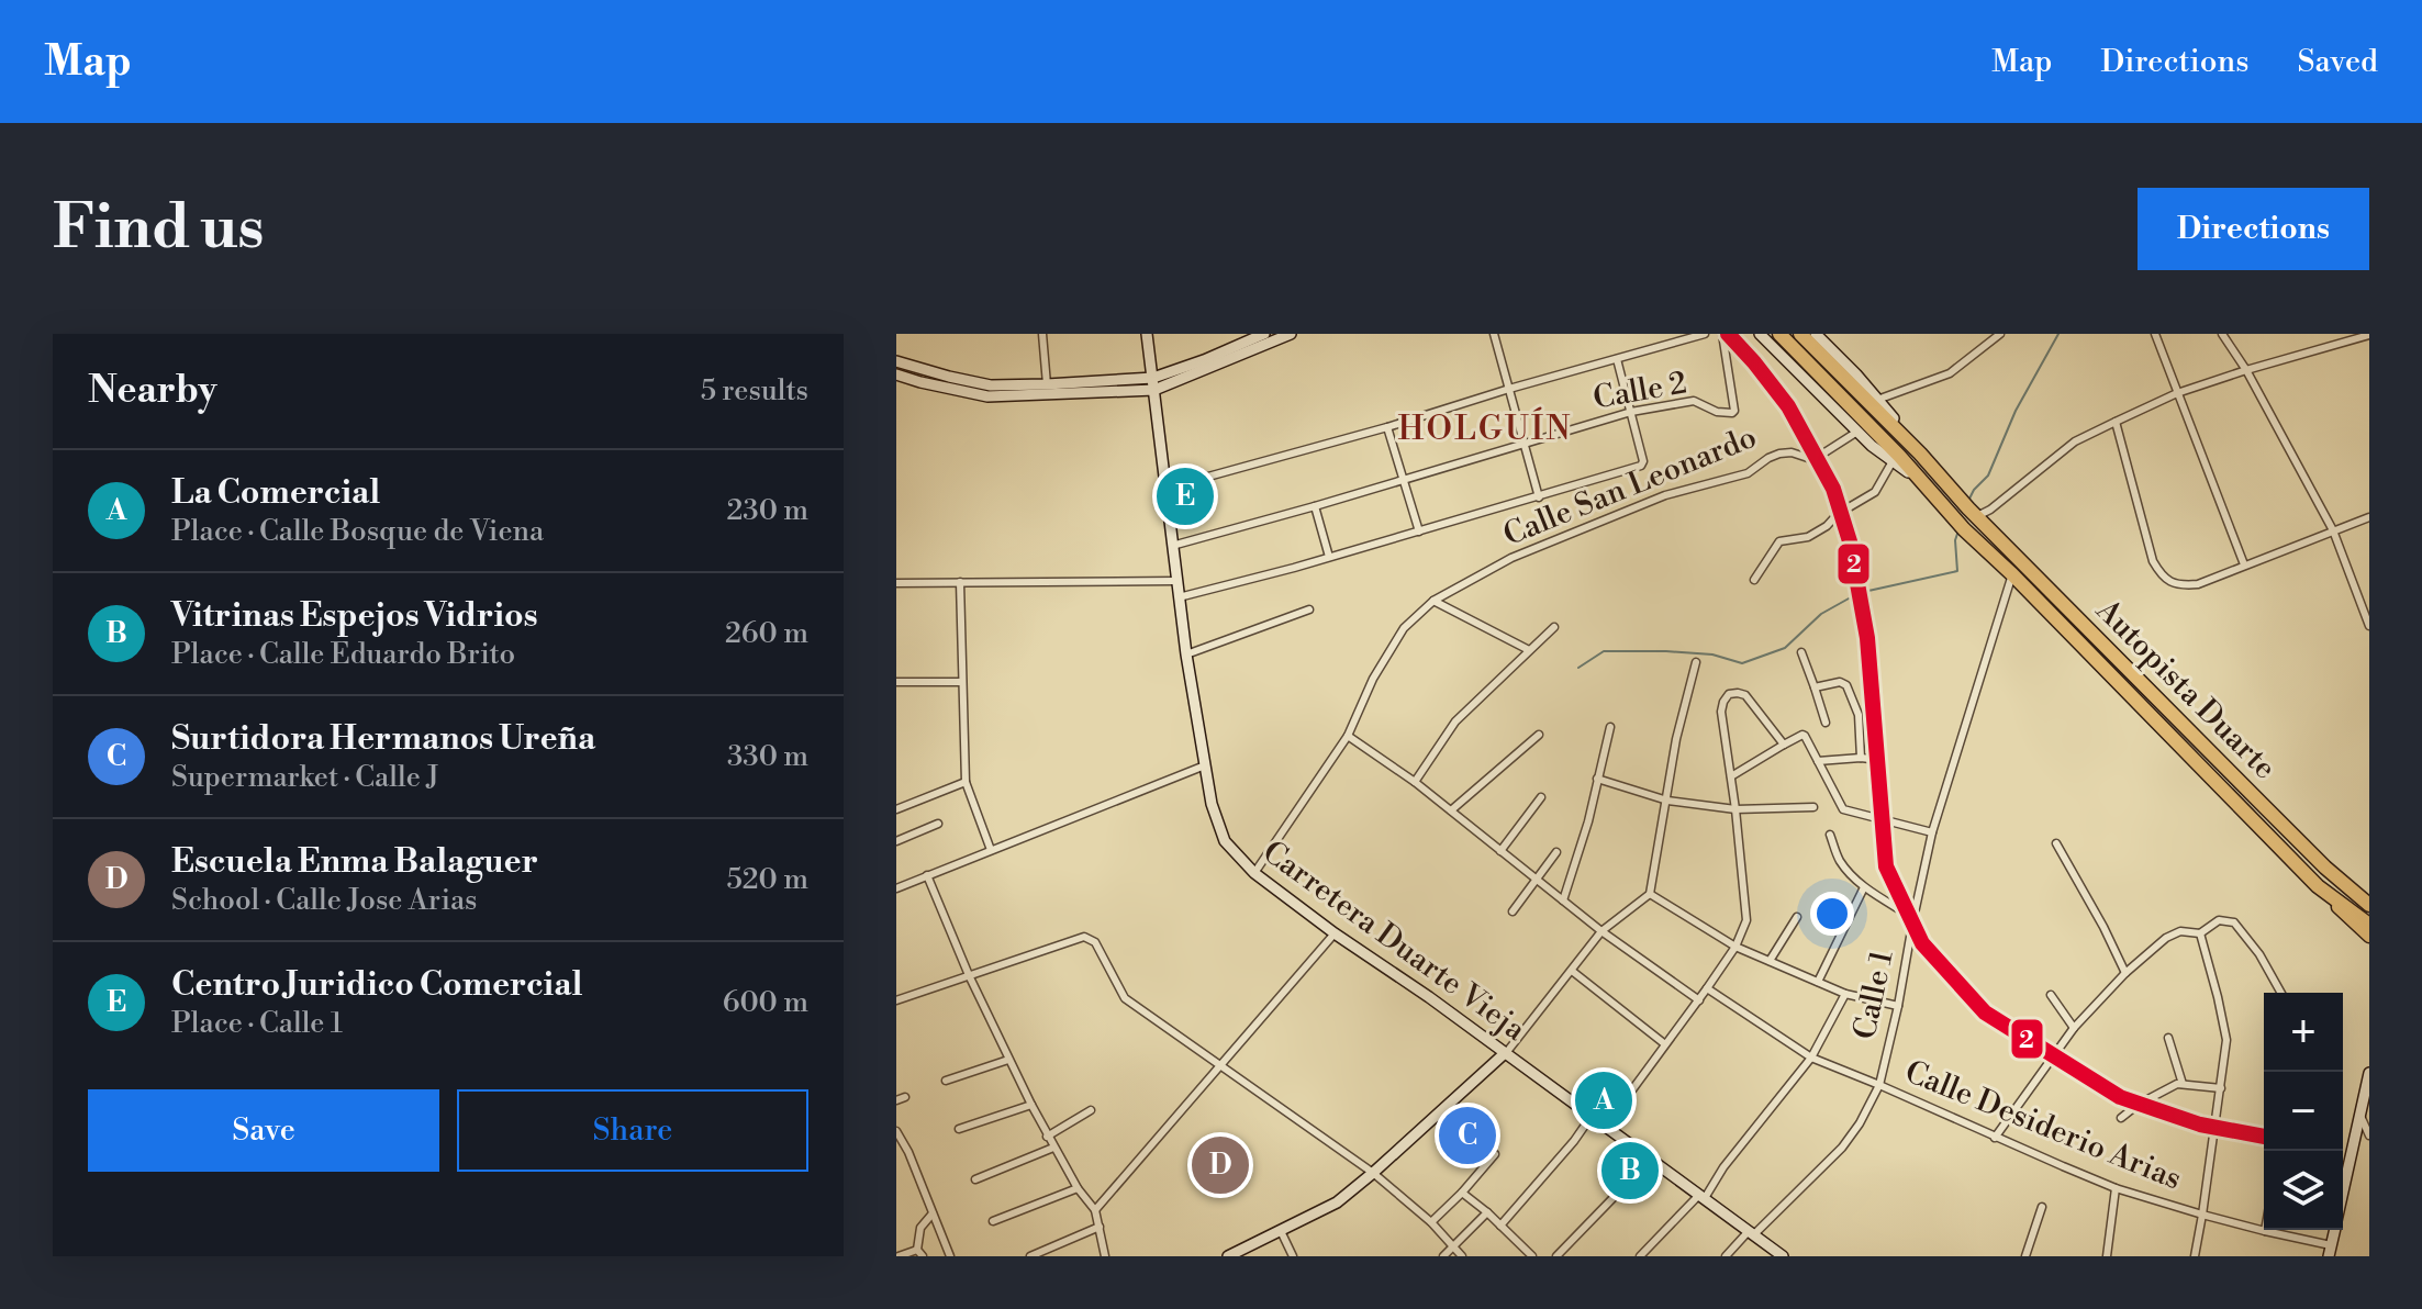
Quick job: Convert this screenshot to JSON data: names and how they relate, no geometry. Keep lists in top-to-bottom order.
{
  "streets": {
    "highway": ["Autopista Duarte"],
    "main road": ["Carretera Duarte Vieja"],
    "street": [
      "Calle 2",
      "Calle San Leonardo",
      "Calle 1",
      "Calle Desiderio Arias"
    ]
  },
  "crossings": [
    ["Calle 2", "Carretera Duarte Vieja"],
    ["Calle San Leonardo", "Carretera Duarte Vieja"],
    ["Autopista Duarte", "Calle 1"],
    ["Carretera Duarte Vieja", "Calle 1"],
    ["Calle 1", "Calle Desiderio Arias"]
  ],
  "districts": ["HOLGUÍN"],
  "lines": ["metro line 2"],
  "page": {
    "header": "Map",
    "nav": ["Map", "Directions", "Saved"],
    "buttons": [
      "Directions",
      ["Save", "Share"]
    ],
    "title": "Find us",
    "heading": ["Nearby", "5 results"],
    "list": [
      {
        "mark": "A",
        "name": "La Comercial",
        "note": "Place · Calle Bosque de Viena",
        "value": "230 m"
      },
      {
        "mark": "B",
        "name": "Vitrinas Espejos Vidrios",
        "note": "Place · Calle Eduardo Brito",
        "value": "260 m"
      },
      {
        "mark": "C",
        "name": "Surtidora Hermanos Ureña",
        "note": "Supermarket · Calle J",
        "value": "330 m"
      },
      {
        "mark": "D",
        "name": "Escuela Enma Balaguer",
        "note": "School · Calle Jose Arias",
        "value": "520 m"
      },
      {
        "mark": "E",
        "name": "Centro Juridico Comercial",
        "note": "Place · Calle 1",
        "value": "600 m"
      }
    ],
    "pins": [
      "E",
      "A",
      "C",
      "D",
      "B"
    ],
    "map_buttons": ["+", "−"]
  }
}
